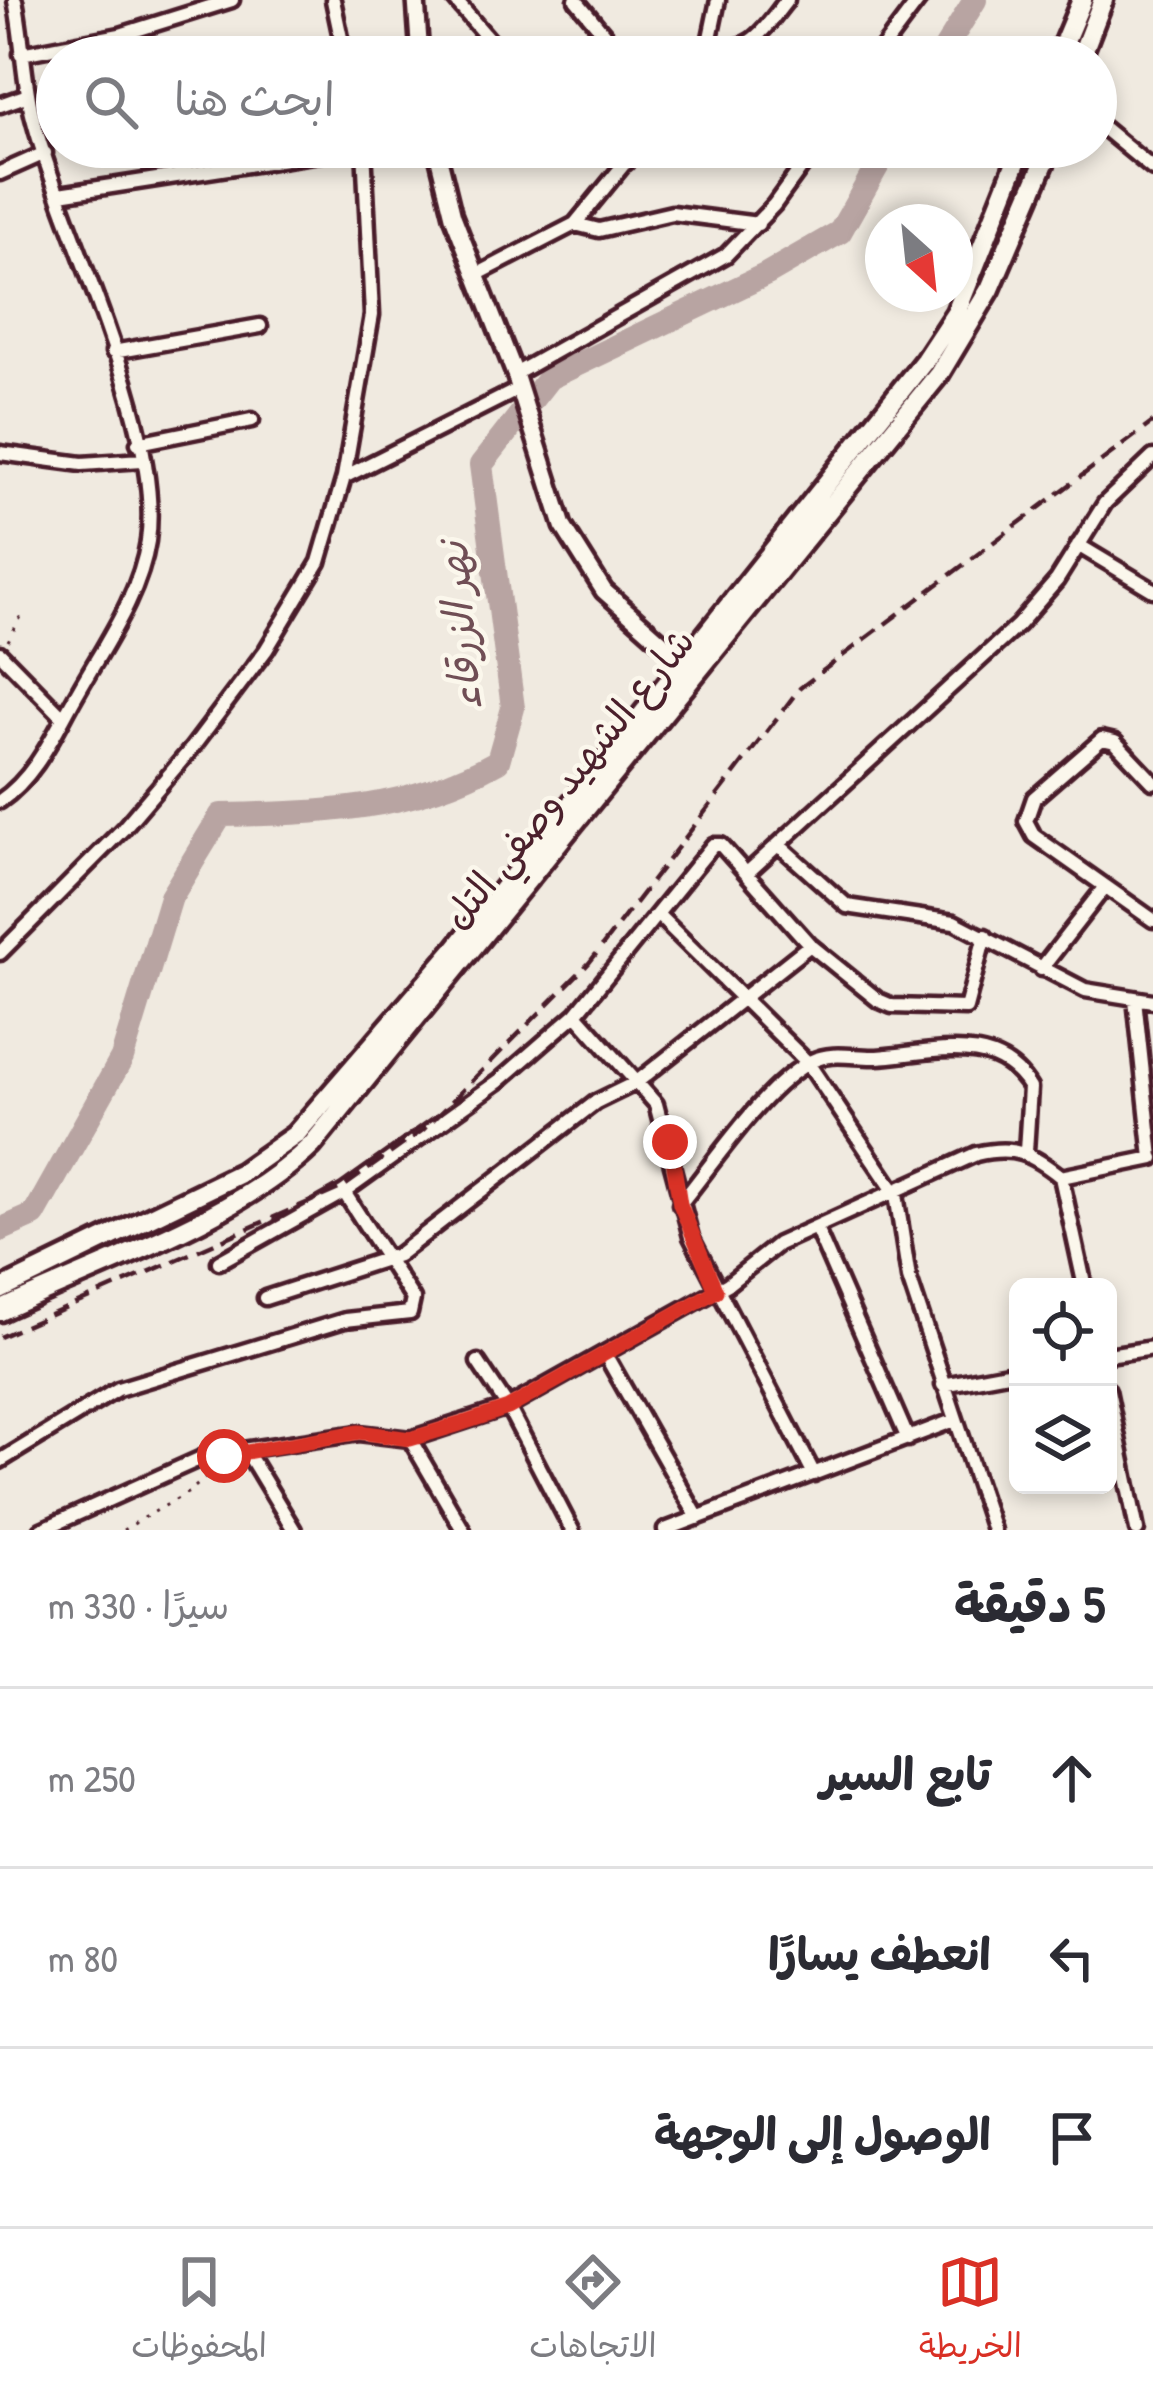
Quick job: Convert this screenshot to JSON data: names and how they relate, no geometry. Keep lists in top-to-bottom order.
{
  "streets": {
    "main road": ["شارع الشهيد وصفي التل"]
  },
  "water": ["نهر الزرقاء"],
  "north": "bottom right",
  "page": {
    "search": "ابحث هنا",
    "heading": ["5 دقيقة", "سيرًا · 330 m"],
    "list": [
      ["تابع السير", "250 m"],
      ["انعطف يسارًا", "80 m"],
      "الوصول إلى الوجهة"
    ],
    "nav": ["الخريطة", "الاتجاهات", "المحفوظات"]
  }
}
